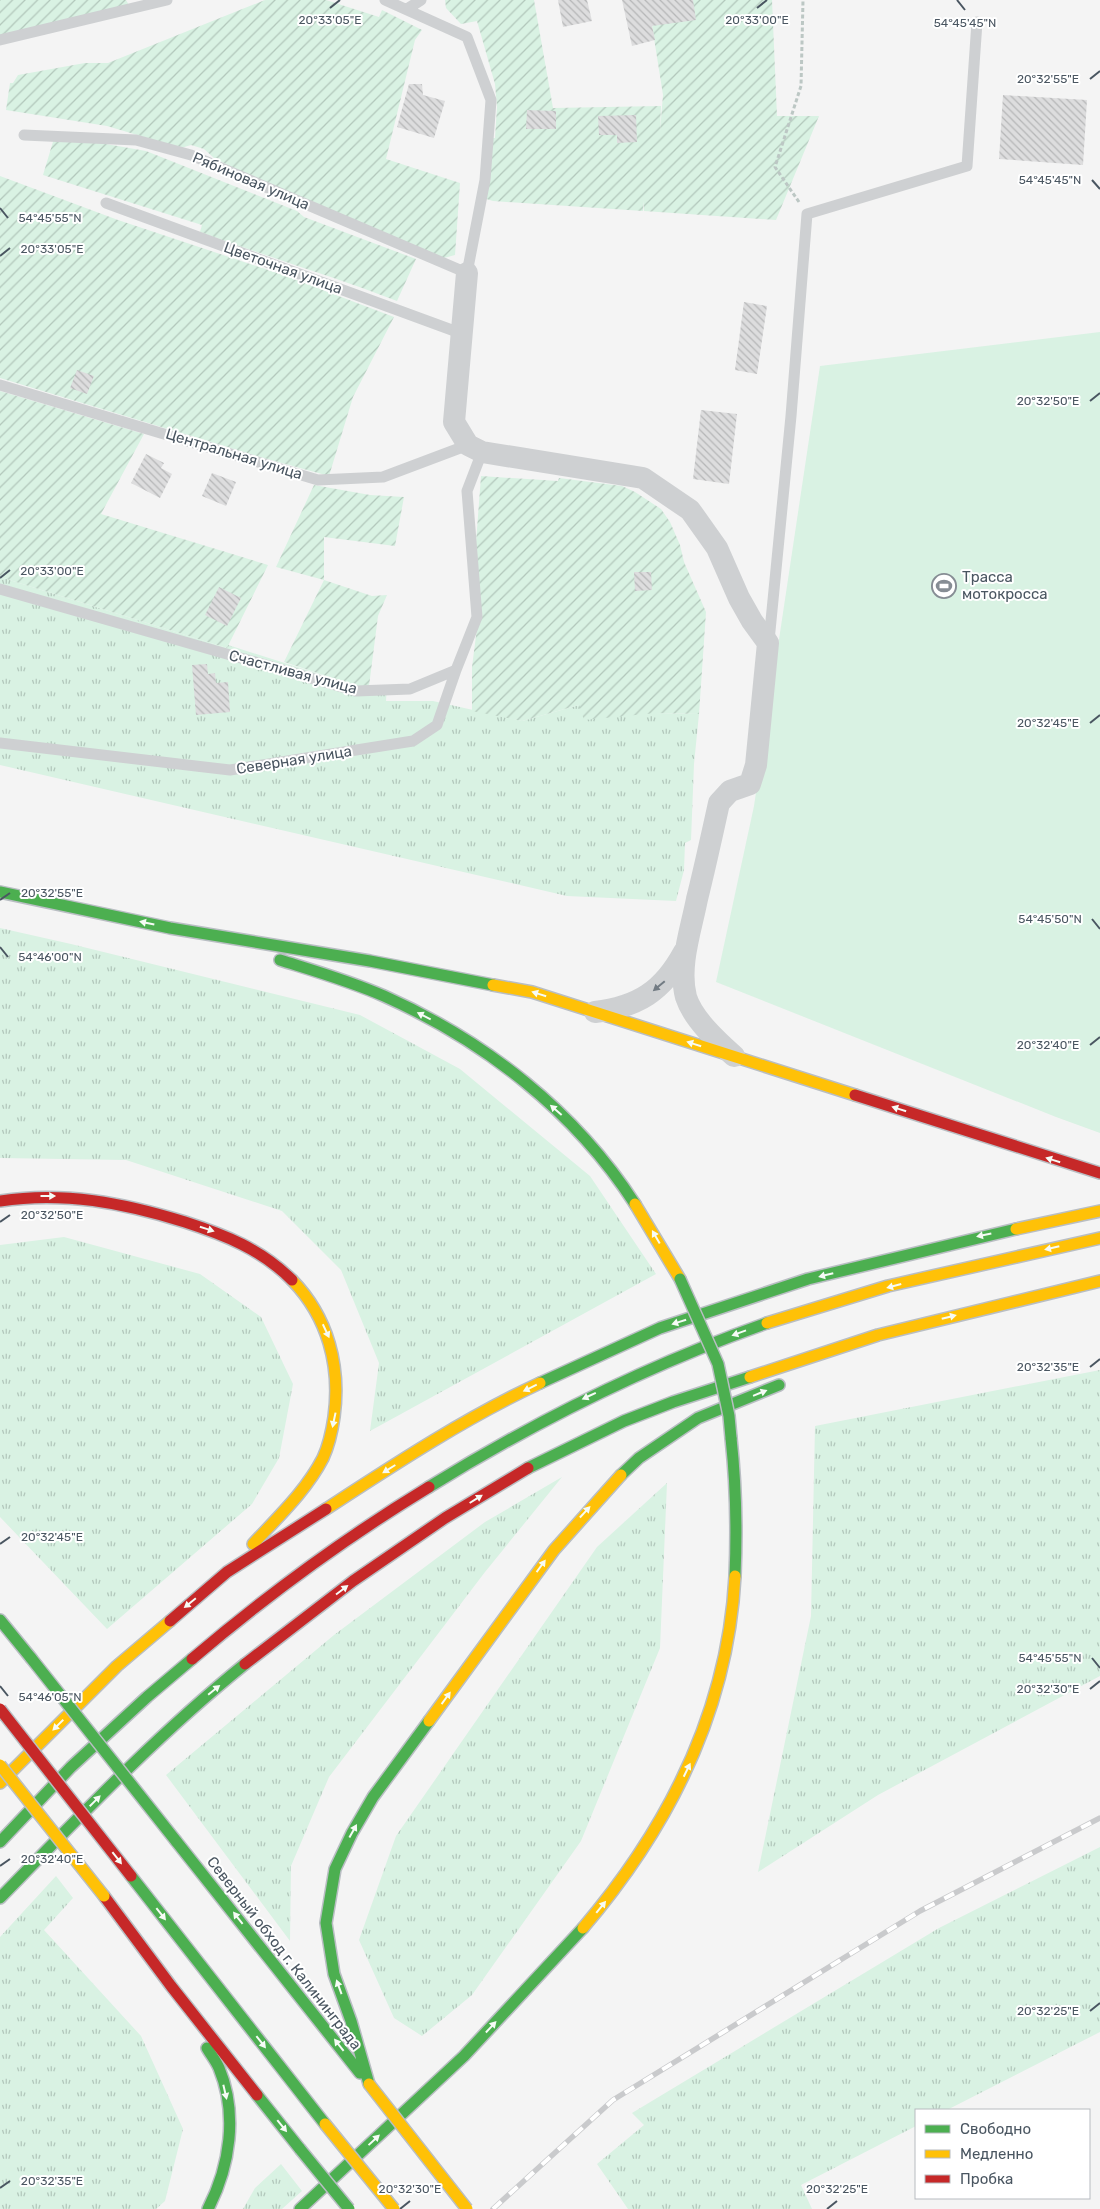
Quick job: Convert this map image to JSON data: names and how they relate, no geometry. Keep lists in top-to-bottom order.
{
  "streets": {
    "highway": ["Северный обход г. Калининграда"],
    "lane": [
      "Рябиновая улица",
      "Цветочная улица",
      "Центральная улица",
      "Счастливая улица",
      "Северная улица"
    ]
  },
  "crossings": [
    ["Счастливая улица", "Северная улица"]
  ],
  "places": {
    "sports": ["Трасса мотокросса"]
  },
  "legend": ["Свободно", "Медленно", "Пробка"],
  "coordinates": [
    "20°33'05\"E",
    "20°33'00\"E",
    "54°45'45\"N",
    "20°32'55\"E",
    "54°45'55\"N",
    "20°32'50\"E",
    "20°32'45\"E",
    "54°45'50\"N",
    "54°46'00\"N",
    "20°32'40\"E",
    "20°32'35\"E",
    "20°32'30\"E",
    "54°46'05\"N",
    "20°32'25\"E"
  ]
}
